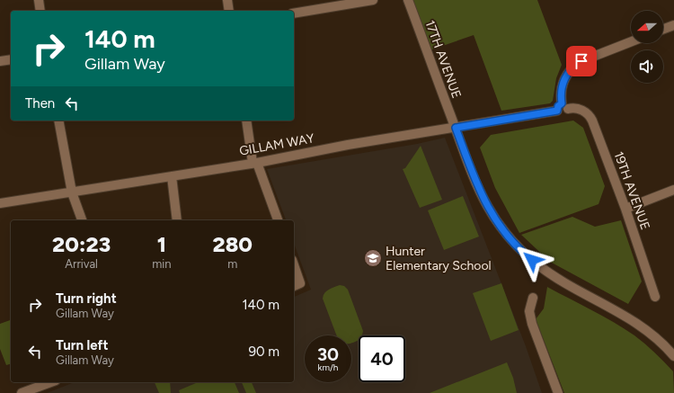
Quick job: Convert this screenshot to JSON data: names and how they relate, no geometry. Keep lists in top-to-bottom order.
{
  "streets": {
    "street": ["17TH AVENUE", "GILLAM WAY", "19TH AVENUE"]
  },
  "crossings": [
    ["17TH AVENUE", "GILLAM WAY"],
    ["GILLAM WAY", "19TH AVENUE"]
  ],
  "places": {
    "school or university": ["Hunter Elementary School"]
  },
  "north": "left",
  "page": {
    "turn": ["140 m", "Gillam Way"],
    "then": "Then",
    "eta": [
      "20:23",
      "Arrival",
      "1",
      "min",
      "280",
      "m"
    ],
    "list": [
      {
        "name": "Turn right",
        "note": "Gillam Way",
        "value": "140 m"
      },
      {
        "name": "Turn left",
        "note": "Gillam Way",
        "value": "90 m"
      }
    ],
    "speed": "30 km/h",
    "limit": "40"
  }
}
